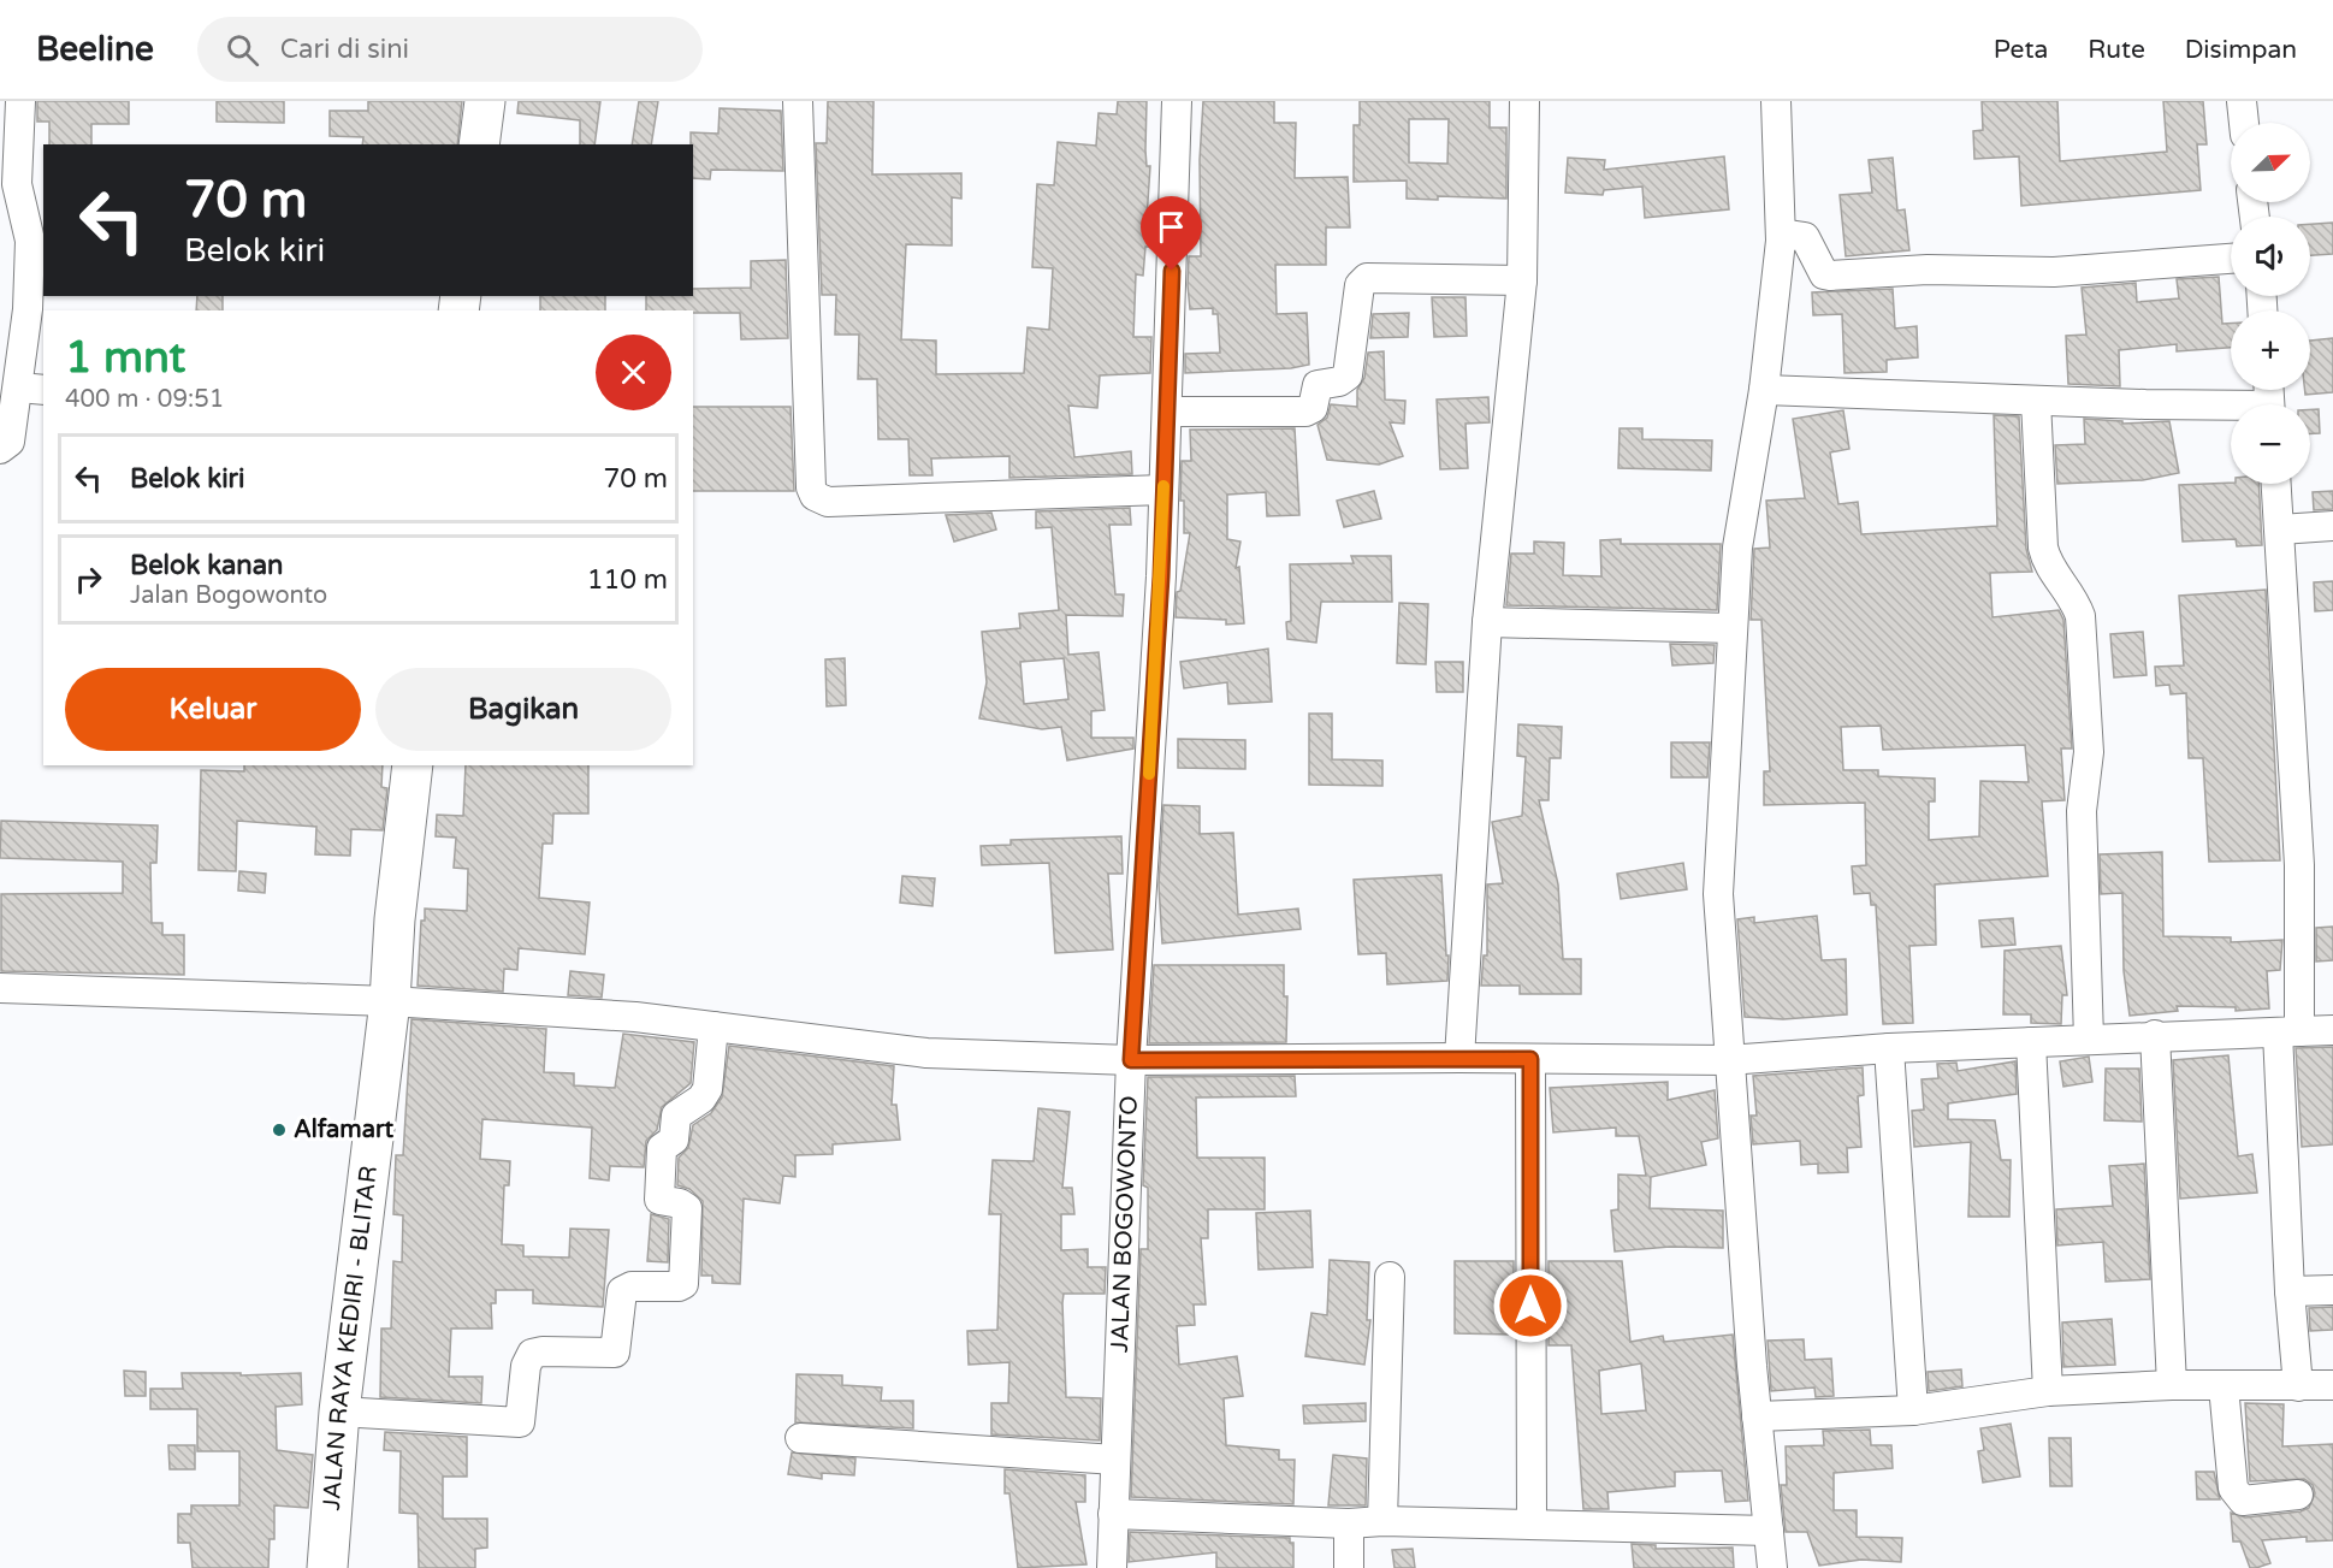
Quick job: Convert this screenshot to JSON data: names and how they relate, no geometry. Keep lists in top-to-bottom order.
{
  "streets": {
    "main road": ["JALAN RAYA KEDIRI - BLITAR"],
    "street": ["JALAN BOGOWONTO"]
  },
  "places": ["Alfamart"],
  "north": "top right",
  "page": {
    "header": "Beeline",
    "search": "Cari di sini",
    "nav": ["Peta", "Rute", "Disimpan"],
    "map_buttons": ["+", "−"],
    "turn": ["70 m", "Belok kiri"],
    "heading": ["1 mnt", "400 m · 09:51"],
    "list": [
      {
        "name": "Belok kiri",
        "value": "70 m"
      },
      {
        "name": "Belok kanan",
        "note": "Jalan Bogowonto",
        "value": "110 m"
      }
    ],
    "buttons": ["Keluar", "Bagikan"]
  }
}
